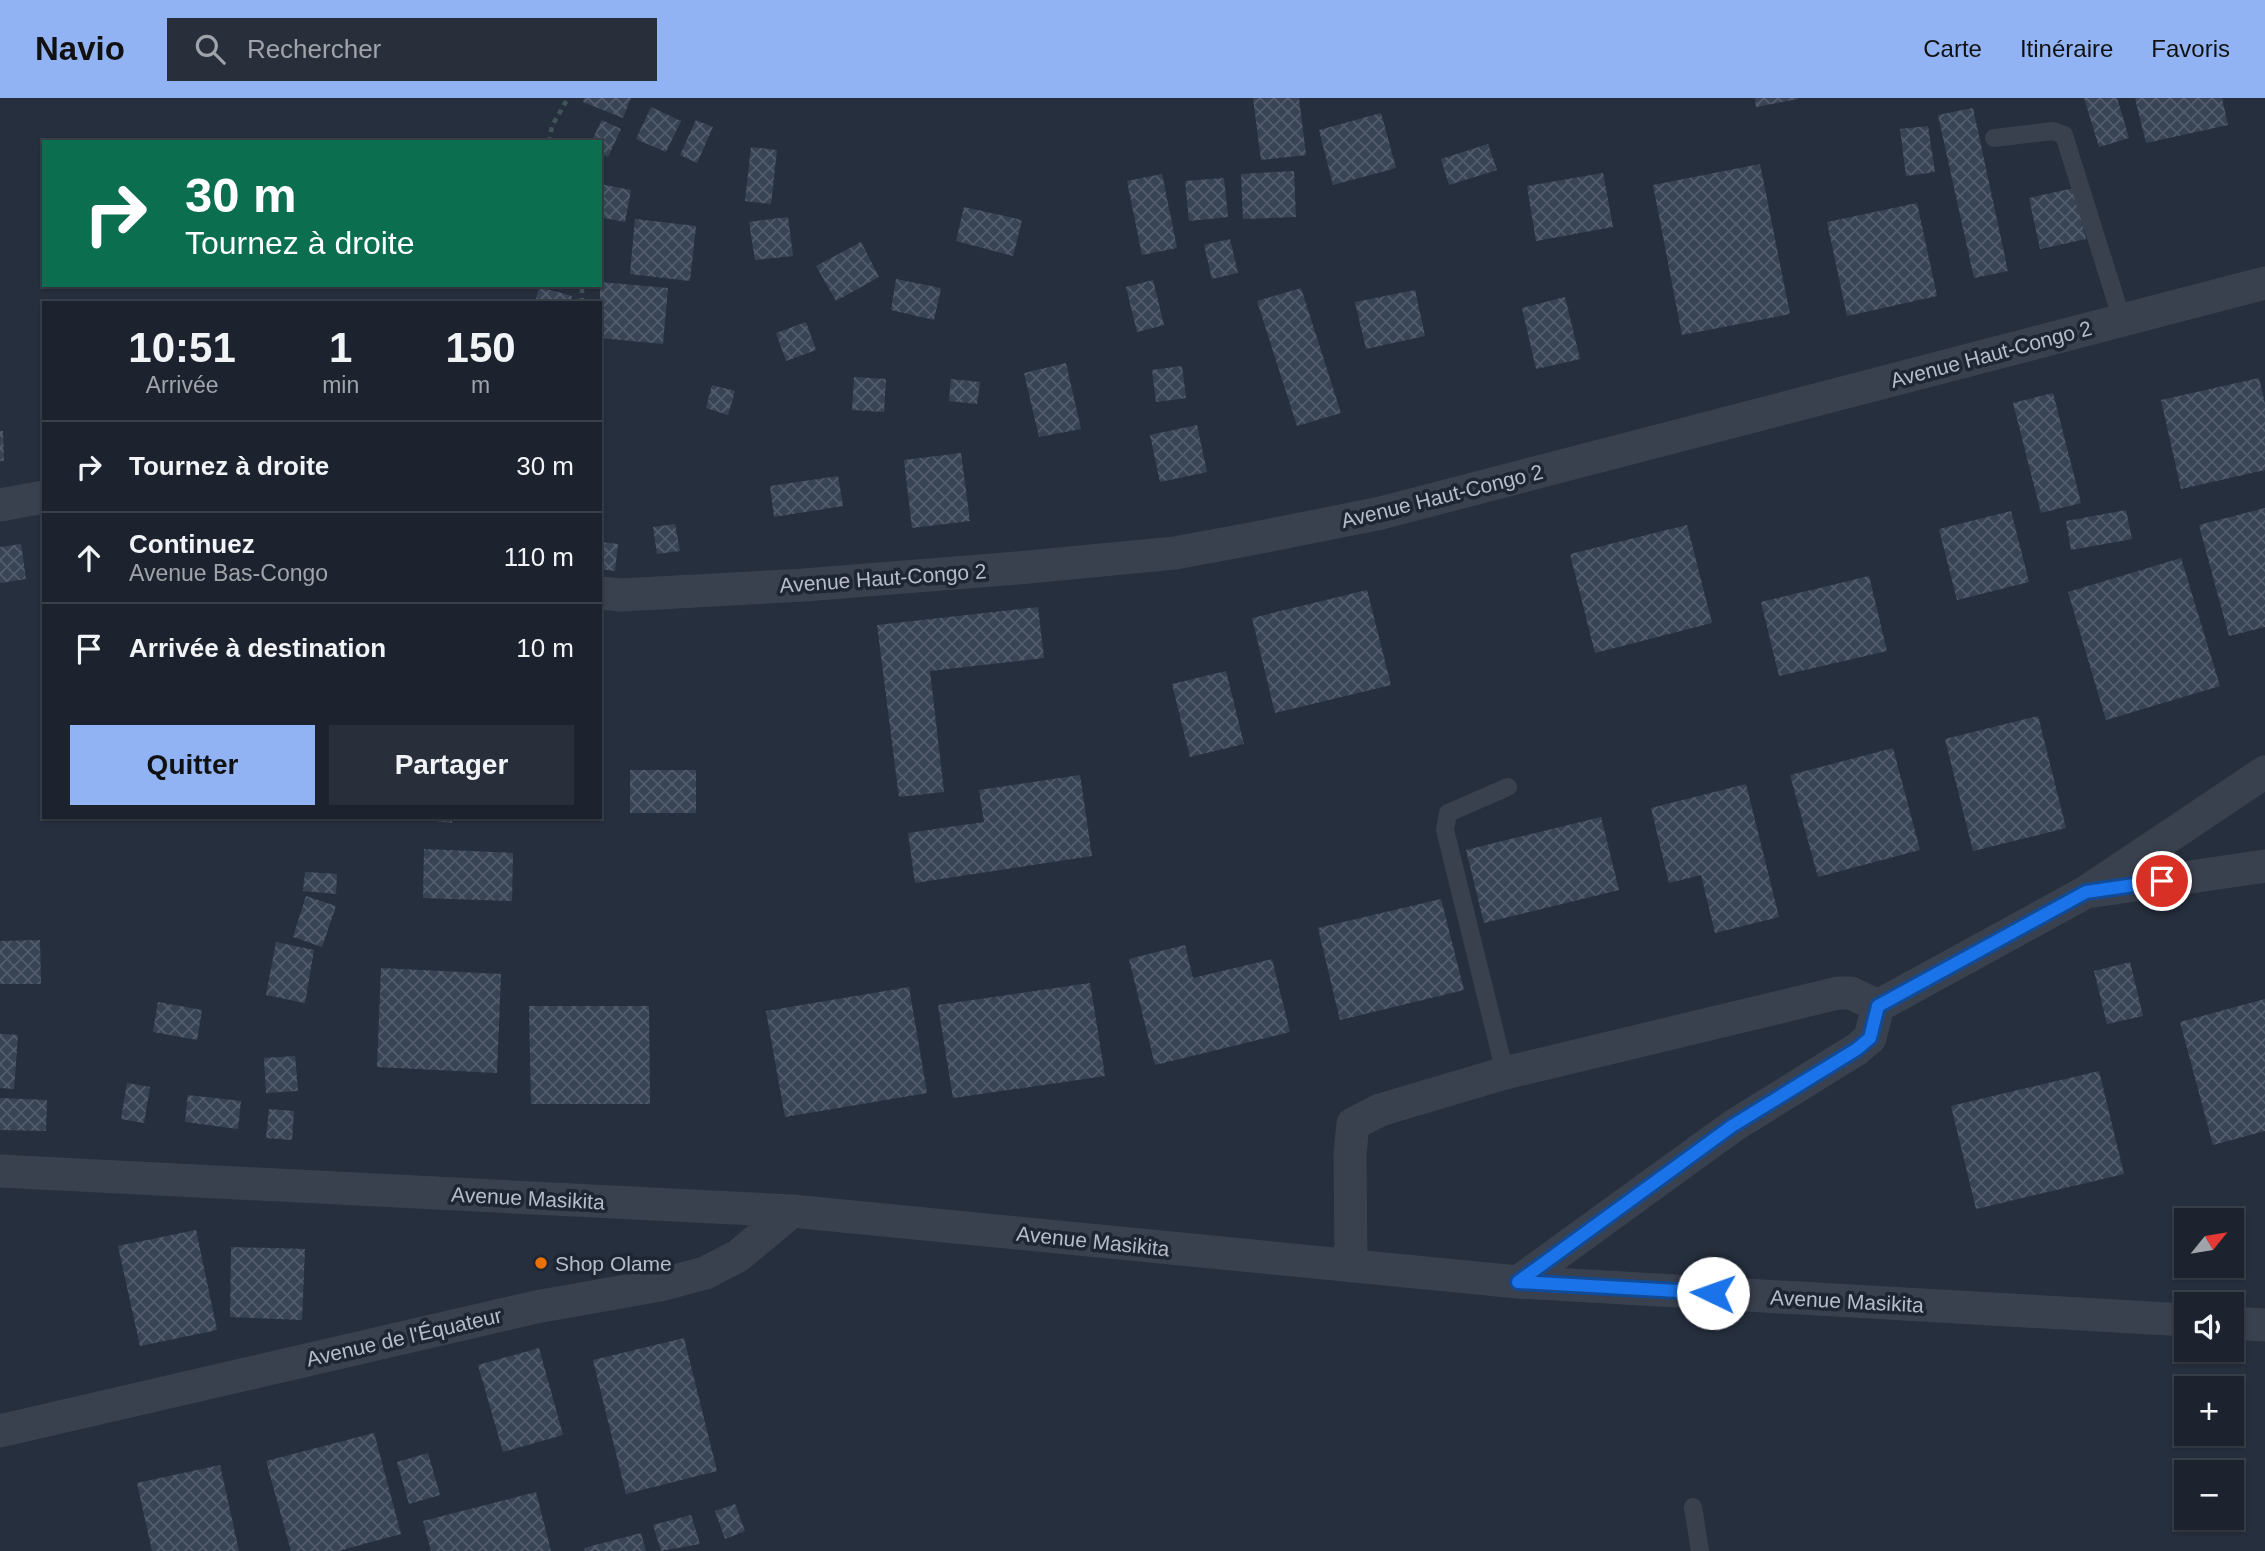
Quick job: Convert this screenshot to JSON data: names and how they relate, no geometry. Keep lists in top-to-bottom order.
{
  "streets": {
    "street": ["Avenue Haut-Congo 2", "Avenue Masikita", "Avenue de l'Équateur"]
  },
  "crossings": [
    ["Avenue Masikita", "Avenue de l'Équateur"]
  ],
  "places": ["Shop Olame"],
  "north": "top right",
  "page": {
    "header": "Navio",
    "search": "Rechercher",
    "nav": ["Carte", "Itinéraire", "Favoris"],
    "turn": ["30 m", "Tournez à droite"],
    "eta": [
      "10:51",
      "Arrivée",
      "1",
      "min",
      "150",
      "m"
    ],
    "list": [
      {
        "name": "Tournez à droite",
        "value": "30 m"
      },
      {
        "name": "Continuez",
        "note": "Avenue Bas-Congo",
        "value": "110 m"
      },
      {
        "name": "Arrivée à destination",
        "value": "10 m"
      }
    ],
    "buttons": ["Quitter", "Partager"],
    "map_buttons": ["+", "−"]
  }
}
